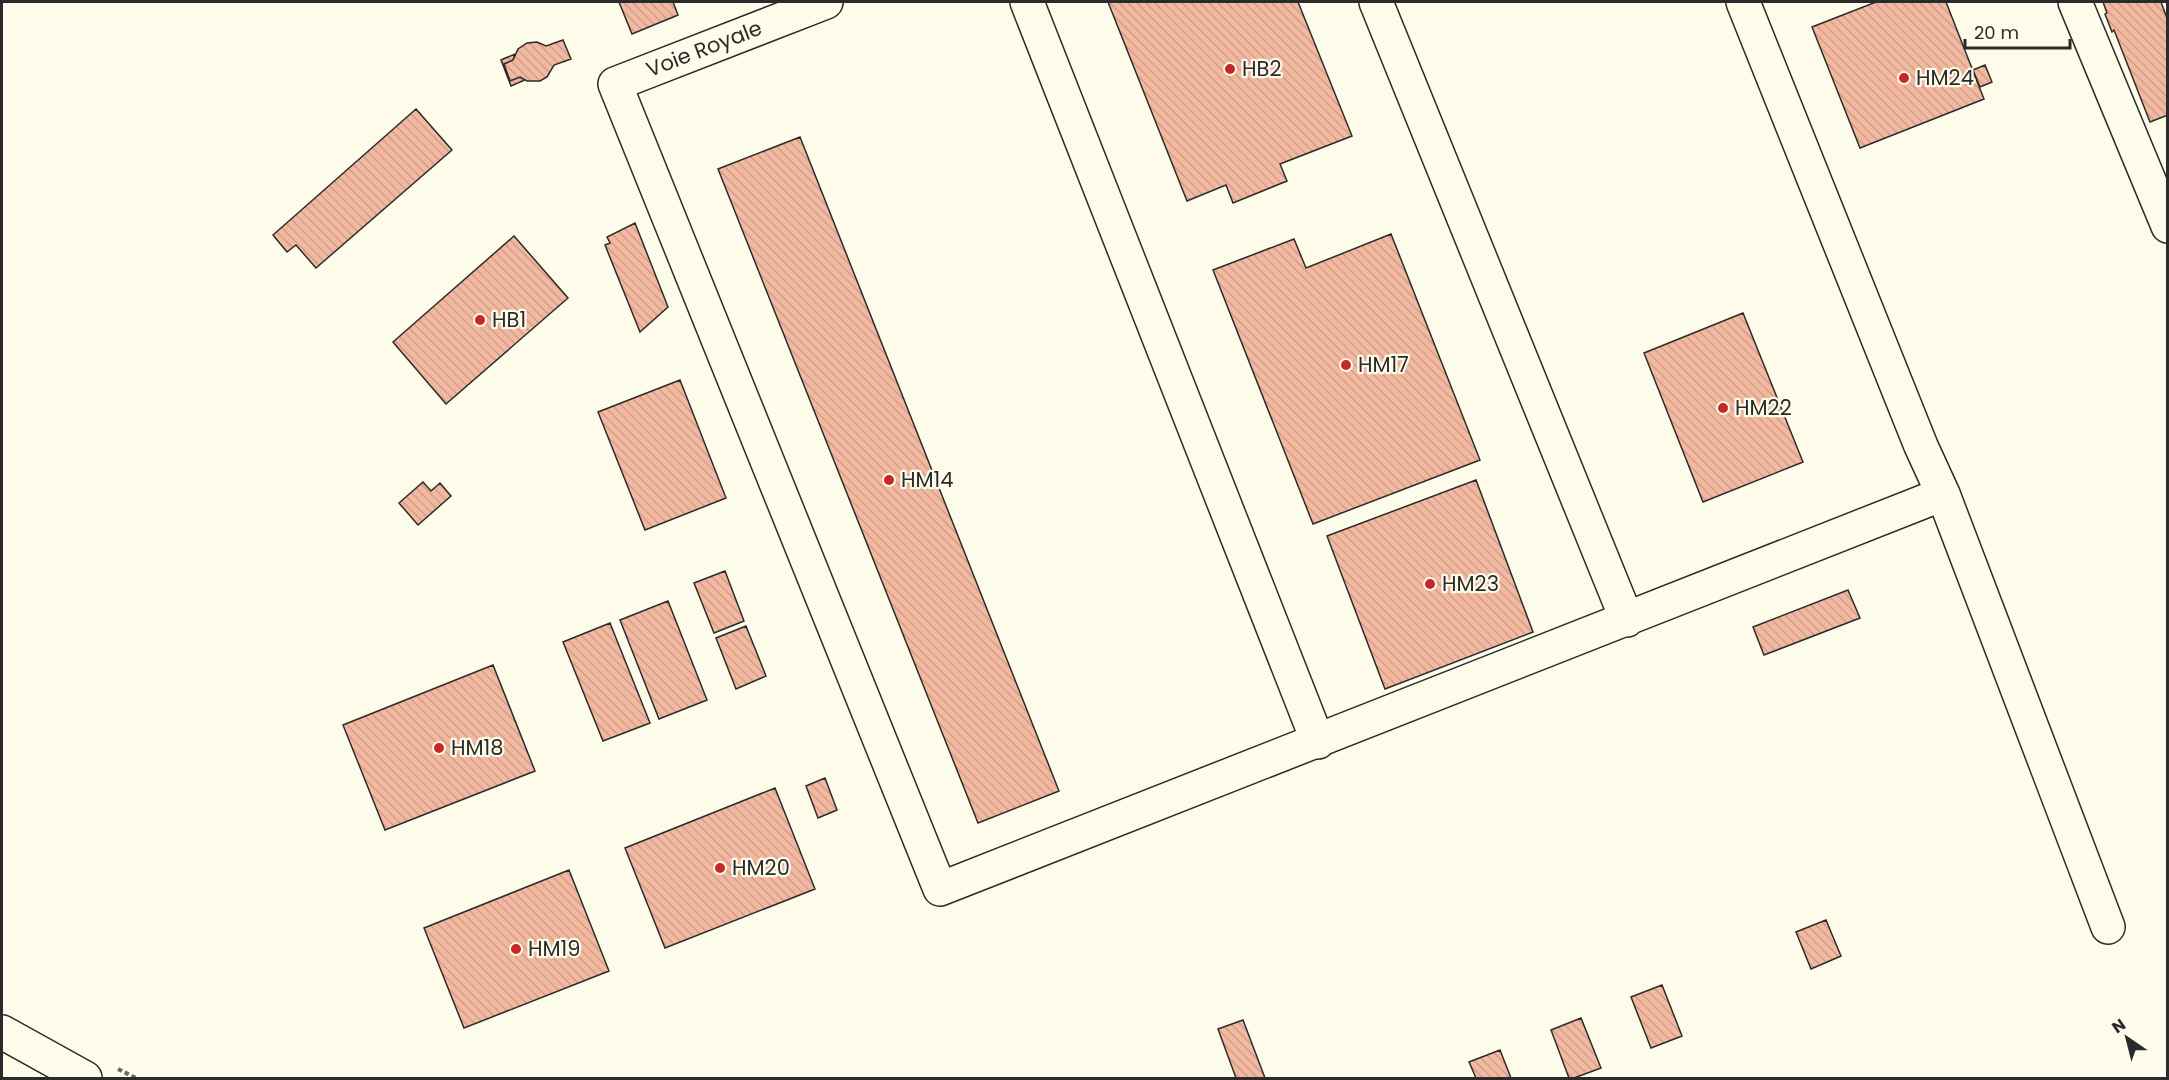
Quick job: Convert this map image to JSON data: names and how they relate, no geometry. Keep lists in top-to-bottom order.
{
  "streets": {
    "main road": ["Voie Royale"]
  },
  "places": [
    "HB2",
    "HM24",
    "HB1",
    "HM17",
    "HM22",
    "HM14",
    "HM23",
    "HM18",
    "HM20",
    "HM19"
  ],
  "scale_bar": "20 m",
  "north": "top left"
}
